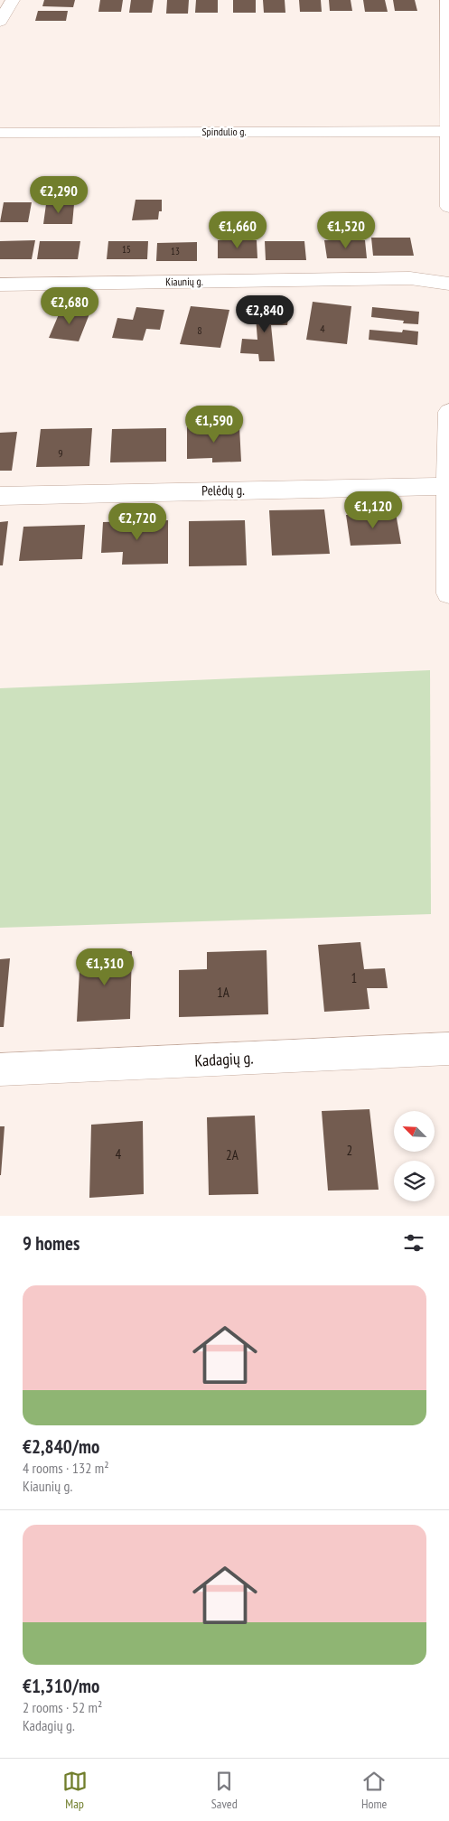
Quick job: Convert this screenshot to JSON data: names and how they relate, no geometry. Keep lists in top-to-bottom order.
{
  "streets": {
    "street": [
      "Spindulio g.",
      "Kiaunių g.",
      "Pelėdų g.",
      "Kadagių g."
    ]
  },
  "house_numbers": [
    "15",
    "13",
    "4",
    "8",
    "9",
    "1",
    "1A",
    "2",
    "4",
    "2A"
  ],
  "north": "top left",
  "page": {
    "price": [
      "€2,290",
      "€1,660",
      "€1,520",
      "€2,680",
      "€2,840",
      "€1,590",
      "€1,120",
      "€2,720",
      "€1,310"
    ],
    "heading": "9 homes",
    "list": [
      {
        "name": "€2,840/mo",
        "note": "4 rooms · 132 m² · Kiaunių g."
      },
      {
        "name": "€1,310/mo",
        "note": "2 rooms · 52 m² · Kadagių g."
      }
    ],
    "tabs": ["Map", "Saved", "Home"]
  }
}
